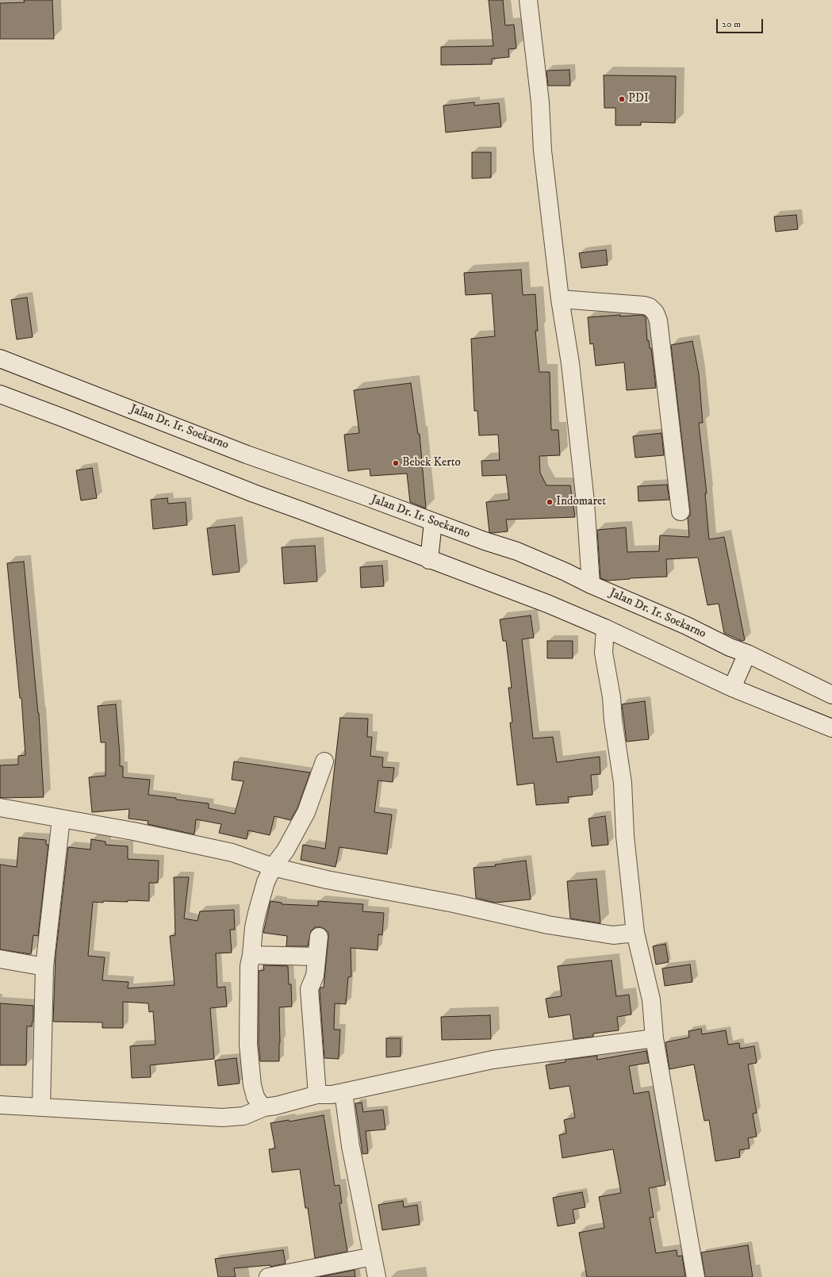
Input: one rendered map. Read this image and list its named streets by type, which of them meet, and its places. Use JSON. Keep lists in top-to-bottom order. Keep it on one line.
{"streets":{"street":["Jalan Dr. Ir. Soekarno"]},"places":["PDI","Bebek Kerto","Indomaret"],"scale_bar":"20 m"}
